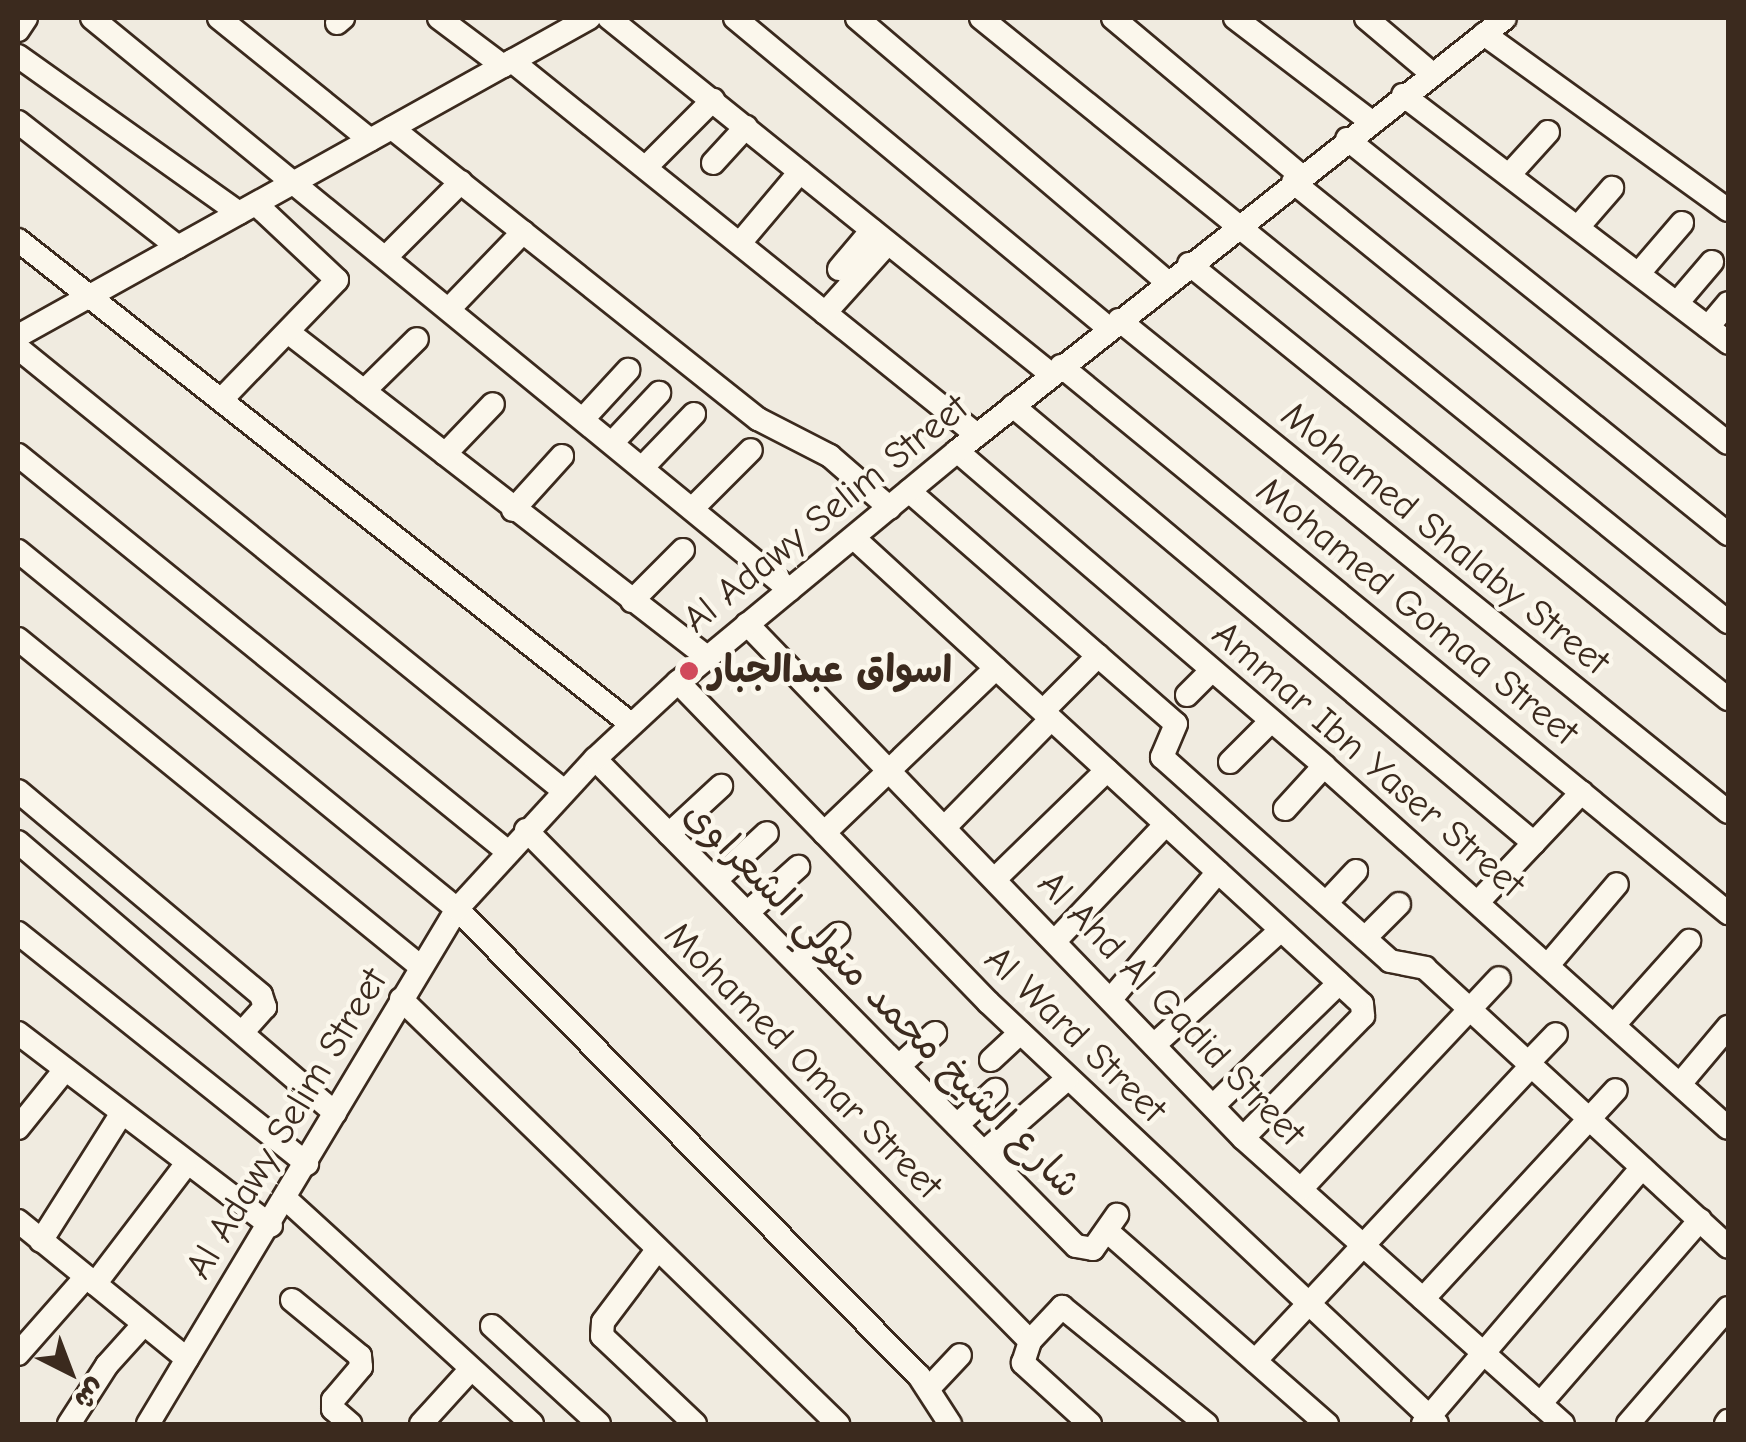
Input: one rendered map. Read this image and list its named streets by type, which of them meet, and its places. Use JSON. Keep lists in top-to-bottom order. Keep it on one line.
{"streets":{"street":["Al Adawy Selim Street","Mohamed Shalaby Street","Mohamed Gomaa Street","Ammar Ibn Yaser Street","شارع الشيخ محمد متولي الشعراوى","Al Ahd Al Gadid Street","Al Ward Street","Mohamed Omar Street"]},"crossings":[["Al Adawy Selim Street","Mohamed Shalaby Street"],["Al Adawy Selim Street","Mohamed Gomaa Street"],["Al Adawy Selim Street","Ammar Ibn Yaser Street"],["Al Adawy Selim Street","شارع الشيخ محمد متولي الشعراوى"],["Al Adawy Selim Street","Al Ahd Al Gadid Street"],["Al Adawy Selim Street","Al Ward Street"],["Al Adawy Selim Street","Mohamed Omar Street"]],"places":["اسواق عبدالجبار"],"north":"bottom right"}
